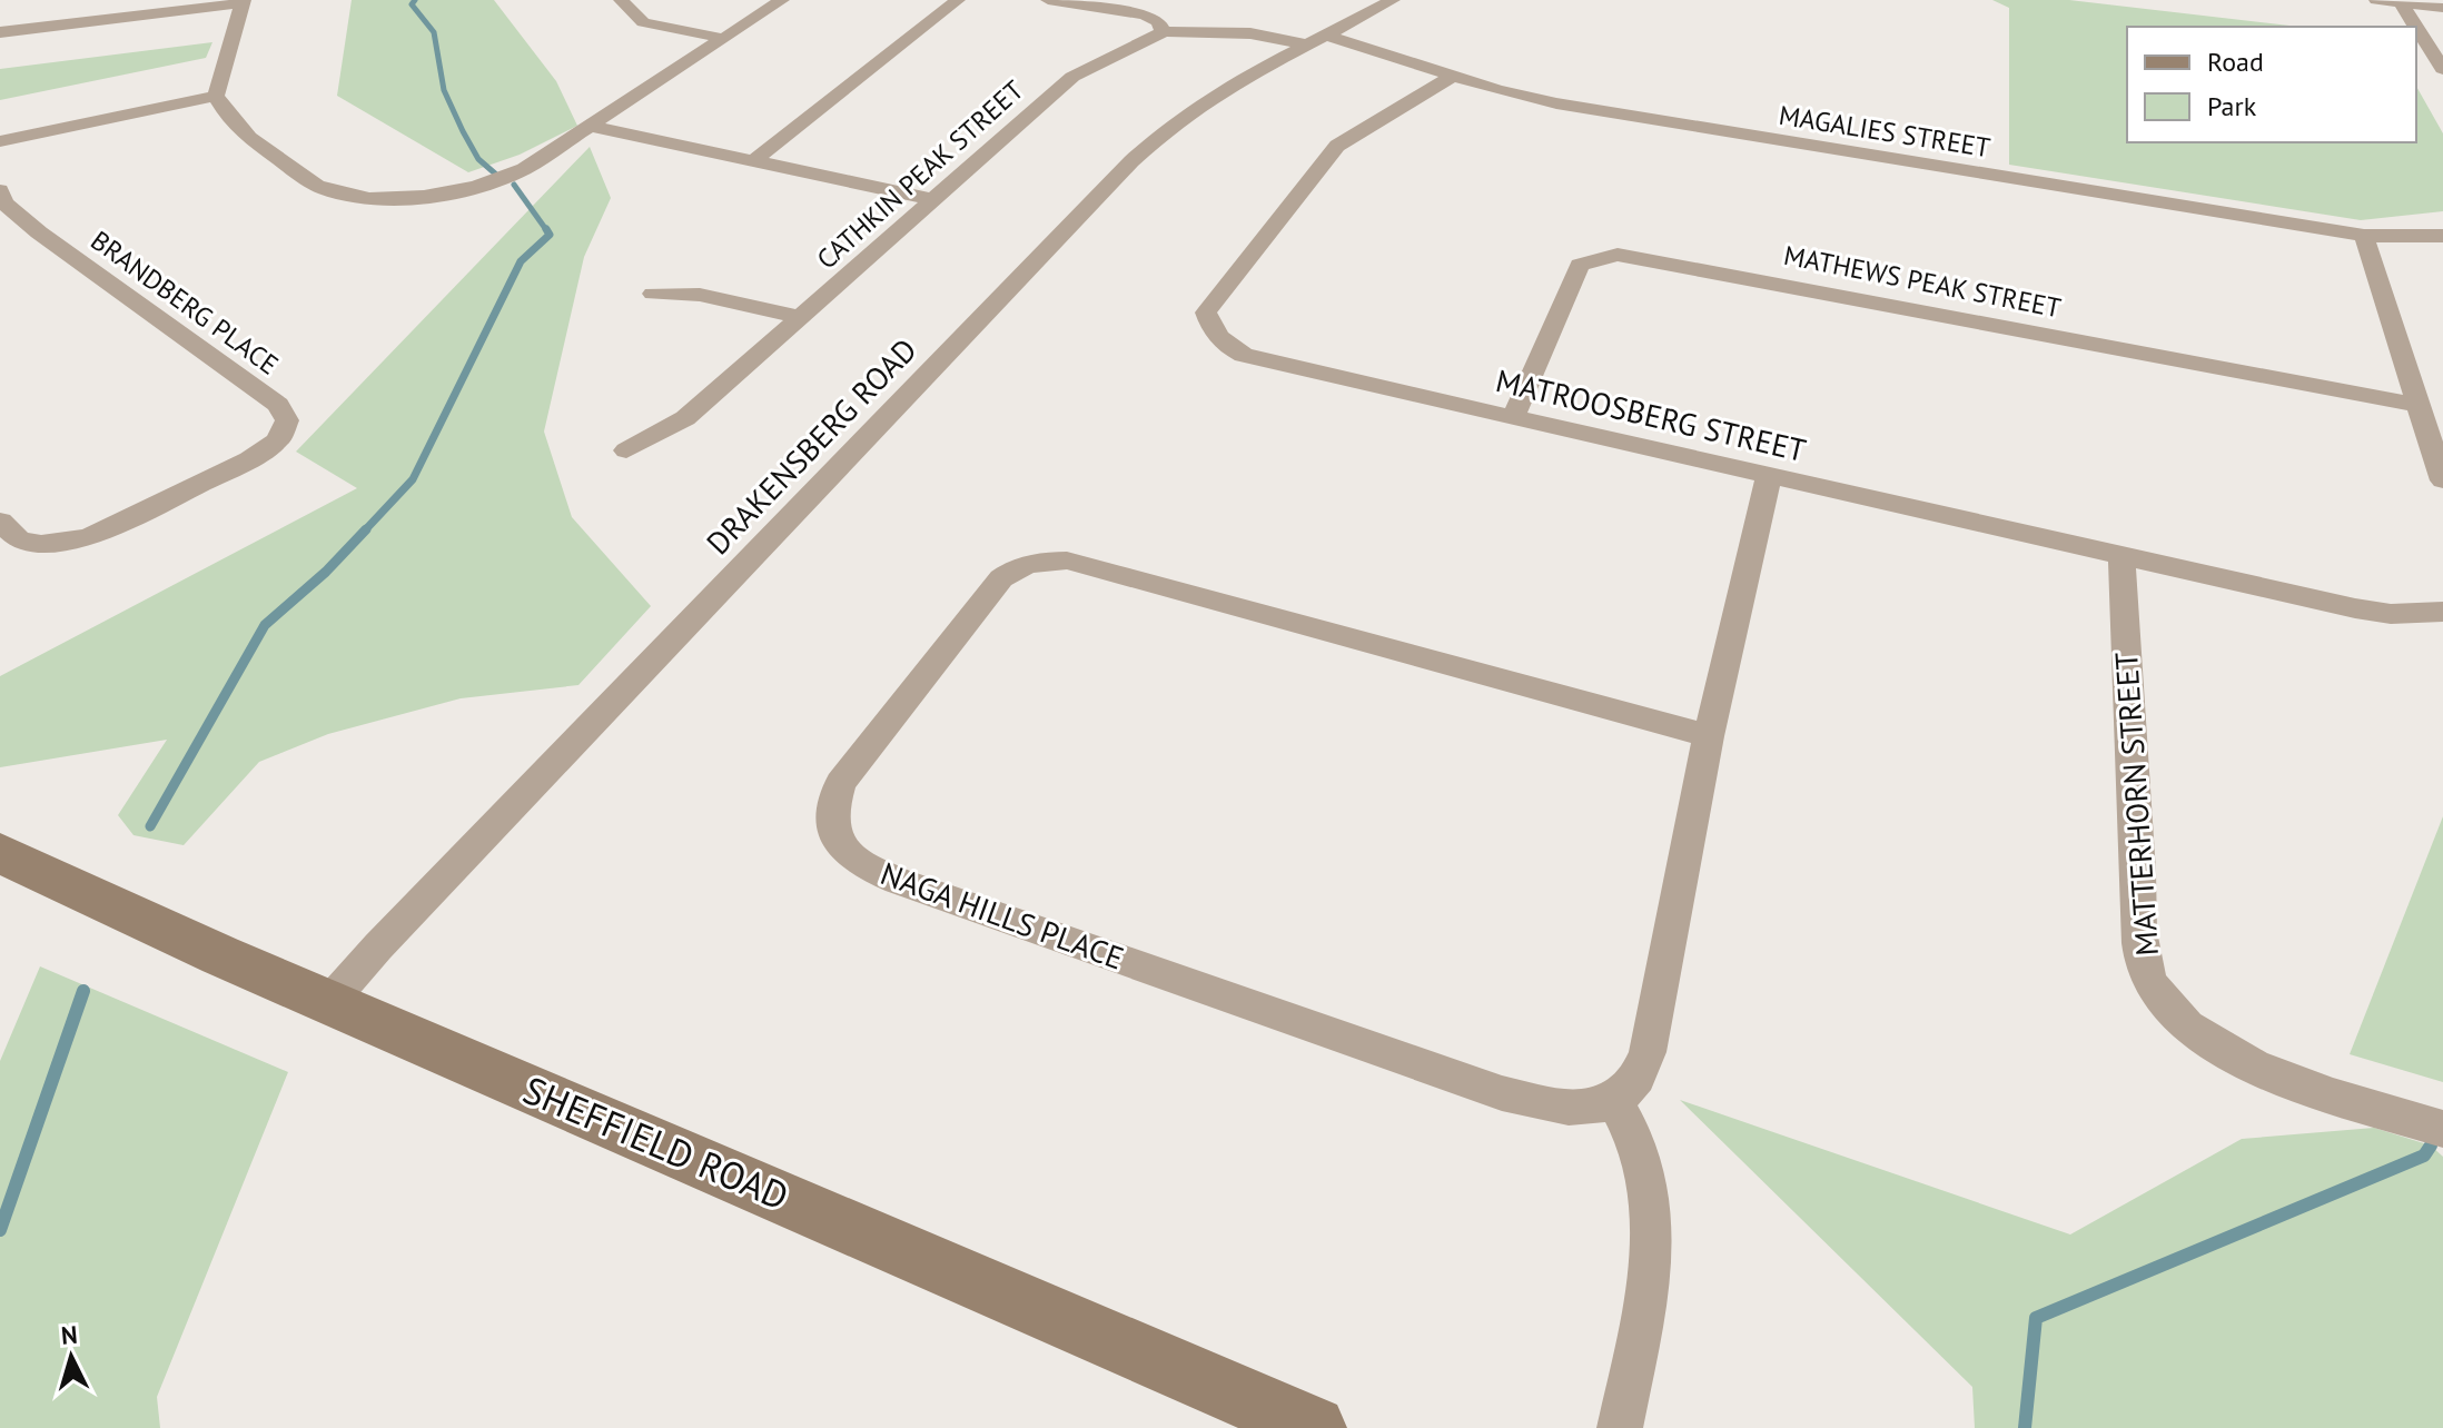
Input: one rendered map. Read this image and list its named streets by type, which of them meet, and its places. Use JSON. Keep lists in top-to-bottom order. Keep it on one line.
{"streets":{"street":["MAGALIES STREET","CATHKIN PEAK STREET","MATHEWS PEAK STREET","BRANDBERG PLACE","MATROOSBERG STREET","DRAKENSBERG ROAD","MATTERHORN STREET","NAGA HILLS PLACE","SHEFFIELD ROAD"]},"crossings":[["MAGALIES STREET","CATHKIN PEAK STREET"],["MAGALIES STREET","MATROOSBERG STREET"],["MAGALIES STREET","DRAKENSBERG ROAD"],["MATHEWS PEAK STREET","MATROOSBERG STREET"],["MATROOSBERG STREET","MATTERHORN STREET"],["DRAKENSBERG ROAD","SHEFFIELD ROAD"]],"legend":["Road","Park"],"north":"top"}
